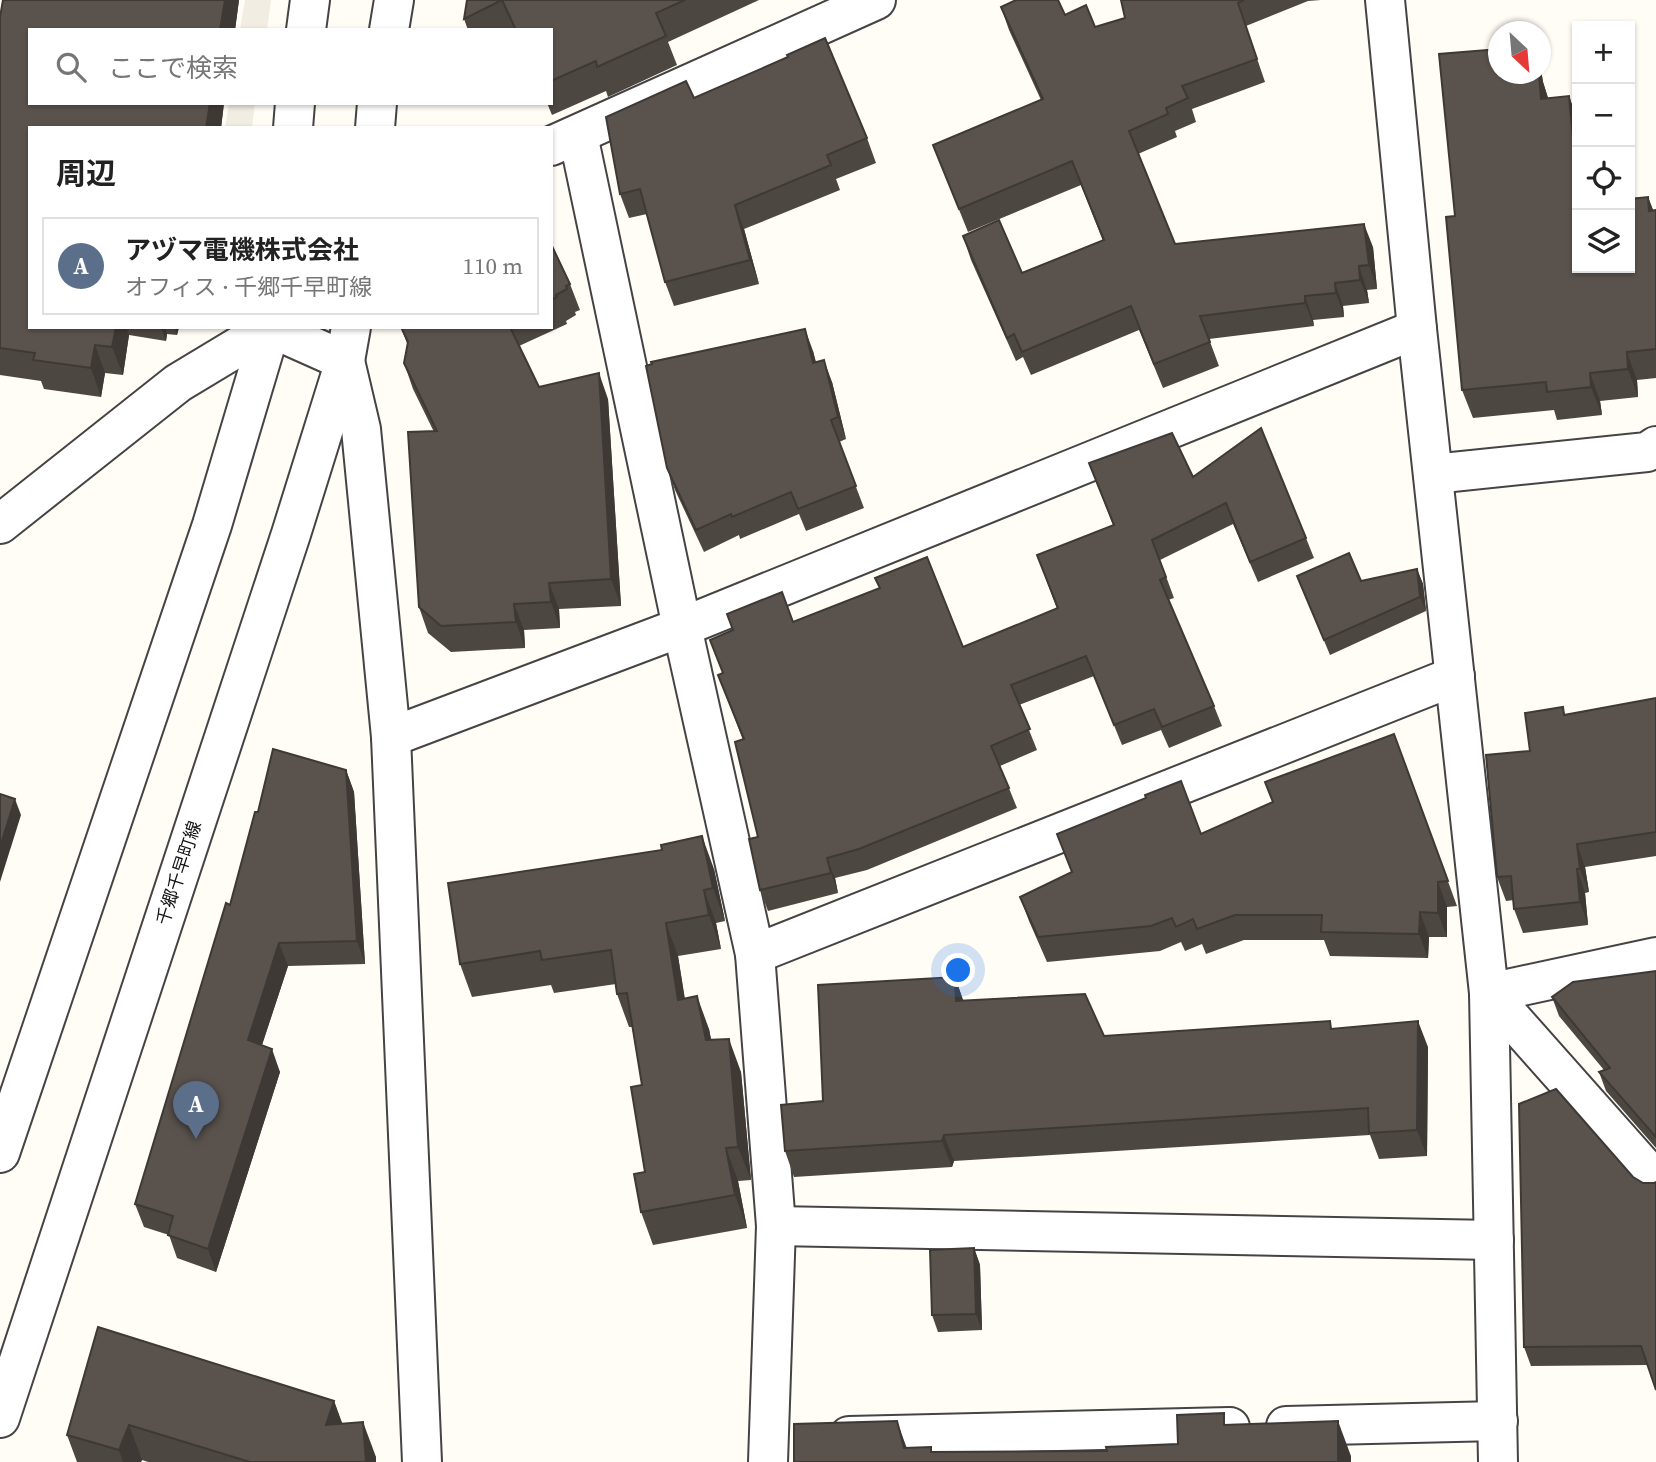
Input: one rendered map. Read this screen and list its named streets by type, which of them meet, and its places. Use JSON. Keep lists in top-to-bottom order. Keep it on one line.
{"streets":{"street":["千郷千早町線"]},"north":"bottom right","page":{"map_buttons":["+","−"],"search":"ここで検索","heading":"周辺","list":[{"mark":"A","name":"アヅマ電機株式会社","note":"オフィス · 千郷千早町線","value":"110 m"}],"pins":"A"}}
